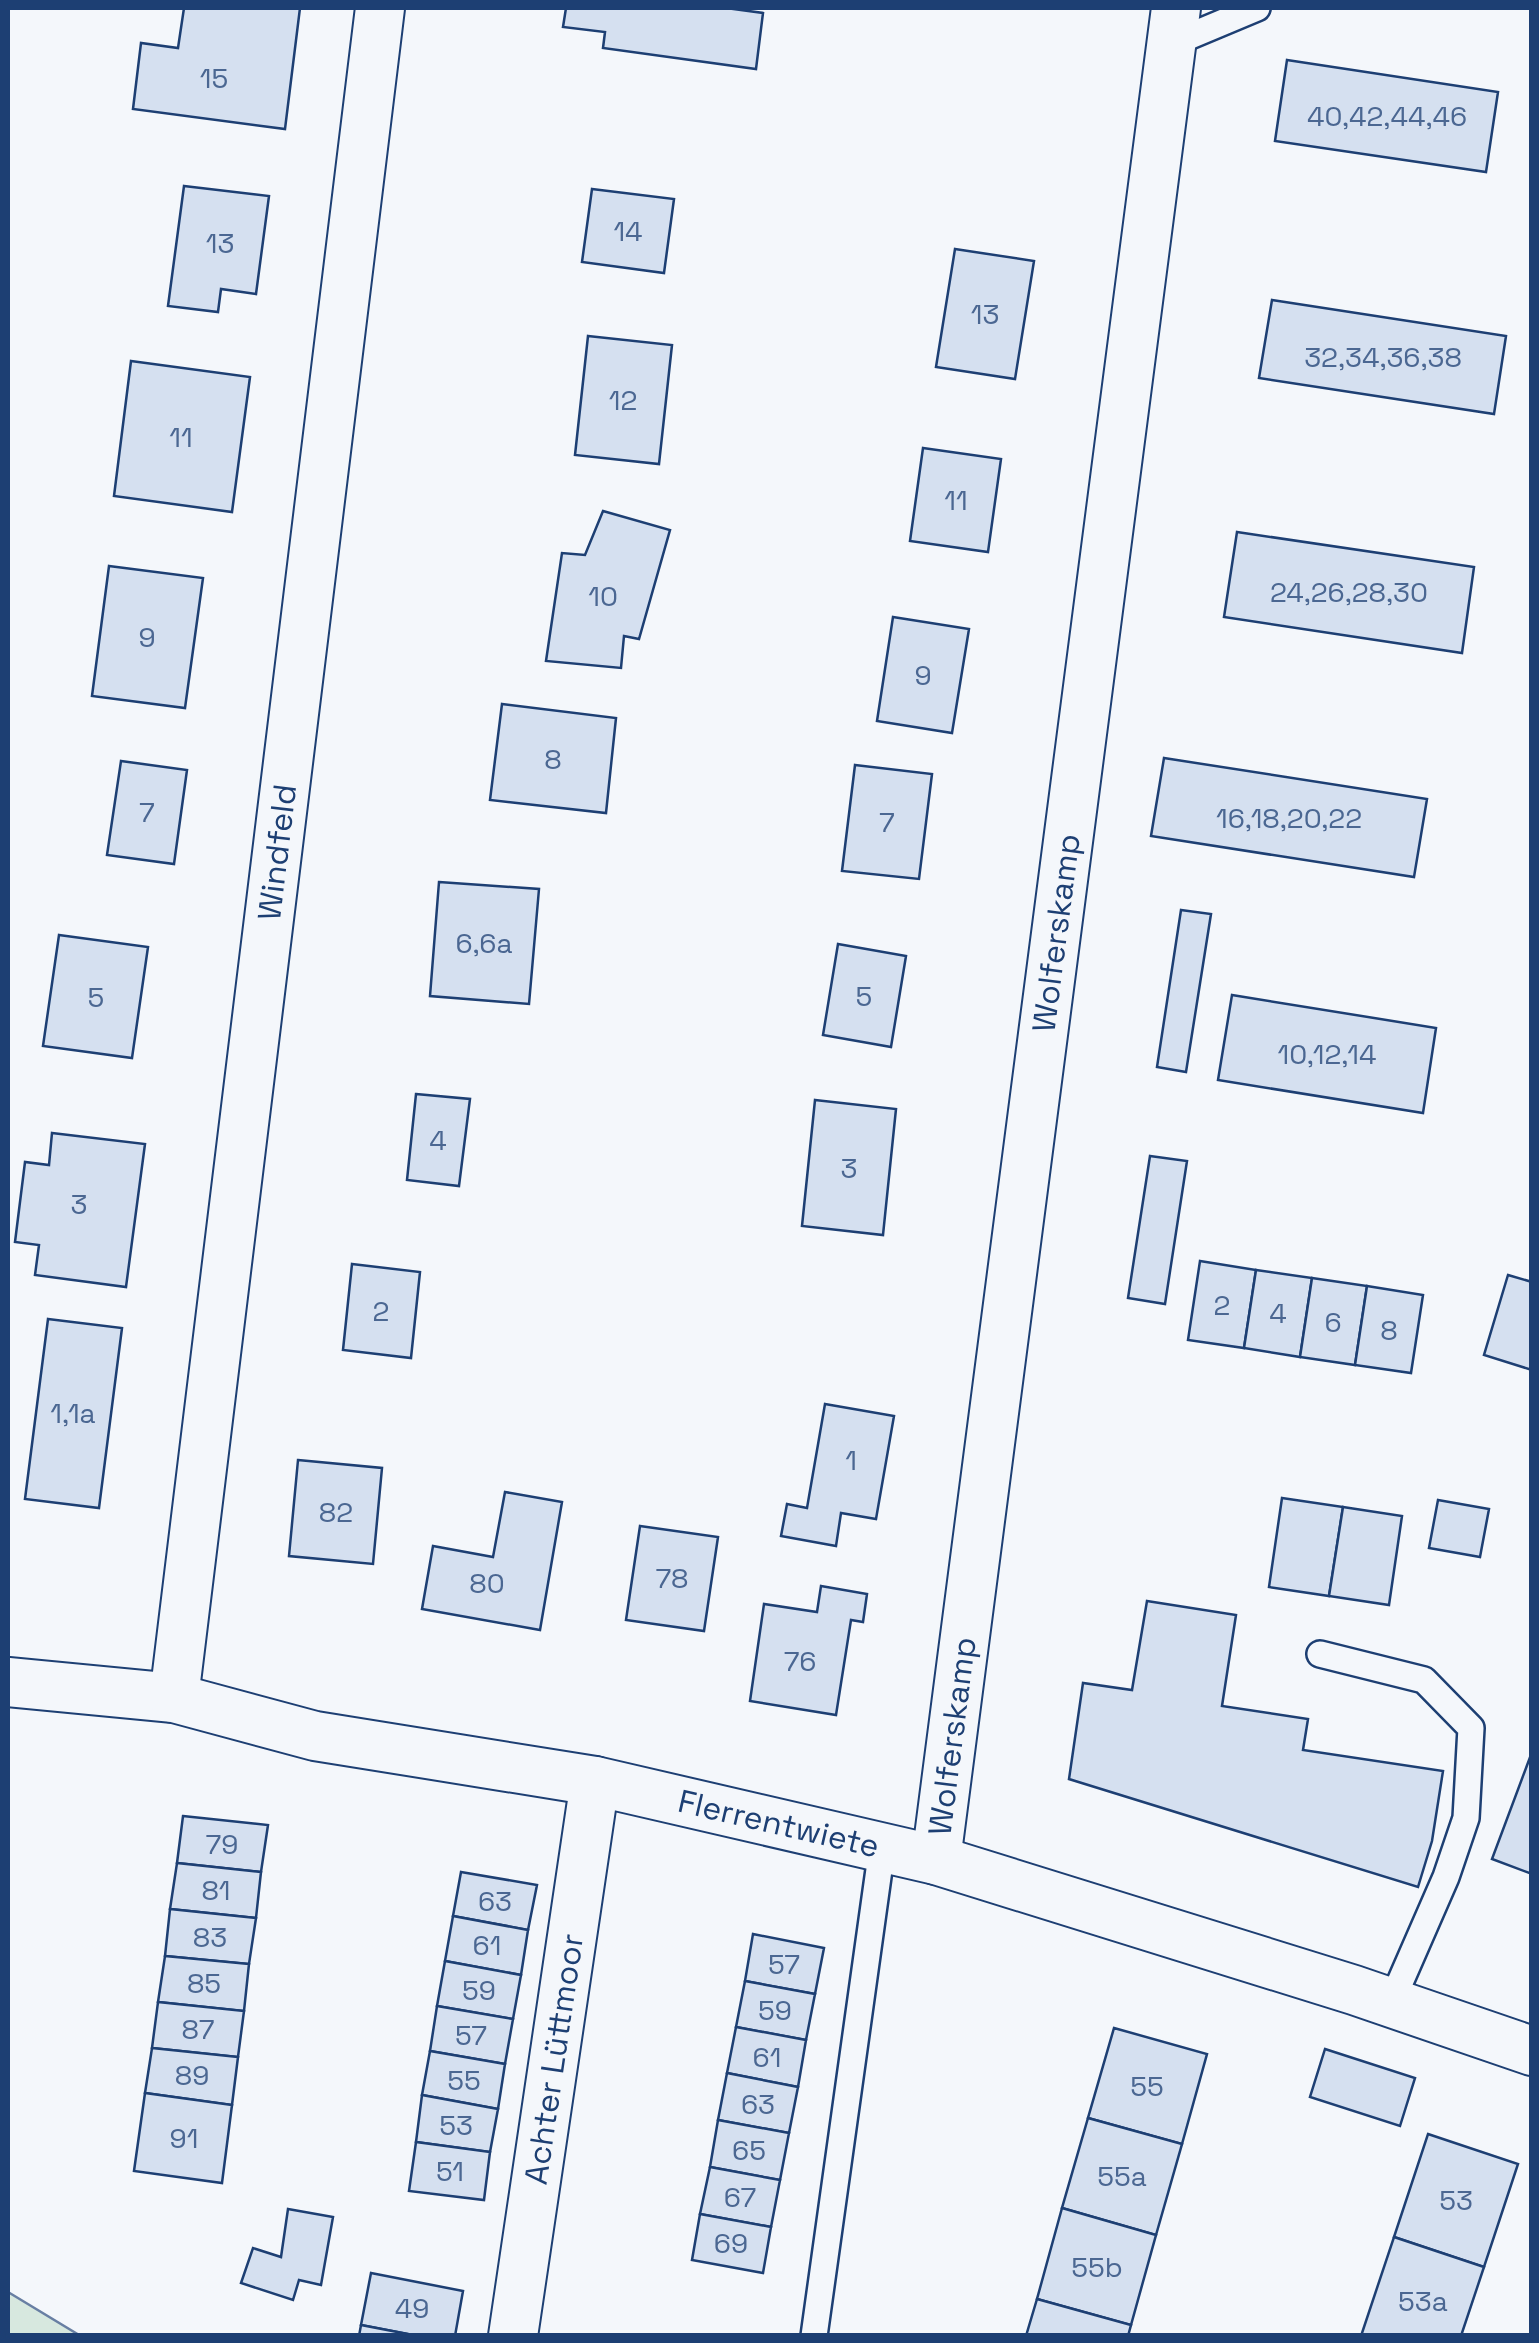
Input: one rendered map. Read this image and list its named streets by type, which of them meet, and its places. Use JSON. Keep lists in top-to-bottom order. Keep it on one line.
{"streets":{"street":["Windfeld","Wolferskamp","Flerrentwiete","Achter Lüttmoor"]},"crossings":[["Windfeld","Flerrentwiete"],["Wolferskamp","Flerrentwiete"],["Flerrentwiete","Achter Lüttmoor"]],"house_numbers":["15","40,42,44,46","14","13","13","32,34,36,38","12","11","11","24,26,28,30","10","9","9","8","7","16,18,20,22","7","6,6a","5","5","10,12,14","4","3","3","2","2","4","6","8","1,1a","1","82","78","80","76","79","81","63","83","61","57","85","59","59","87","57","61","89","55","55","63","53","91","65","51","55a","67","53","69","55b","53a","49"]}
